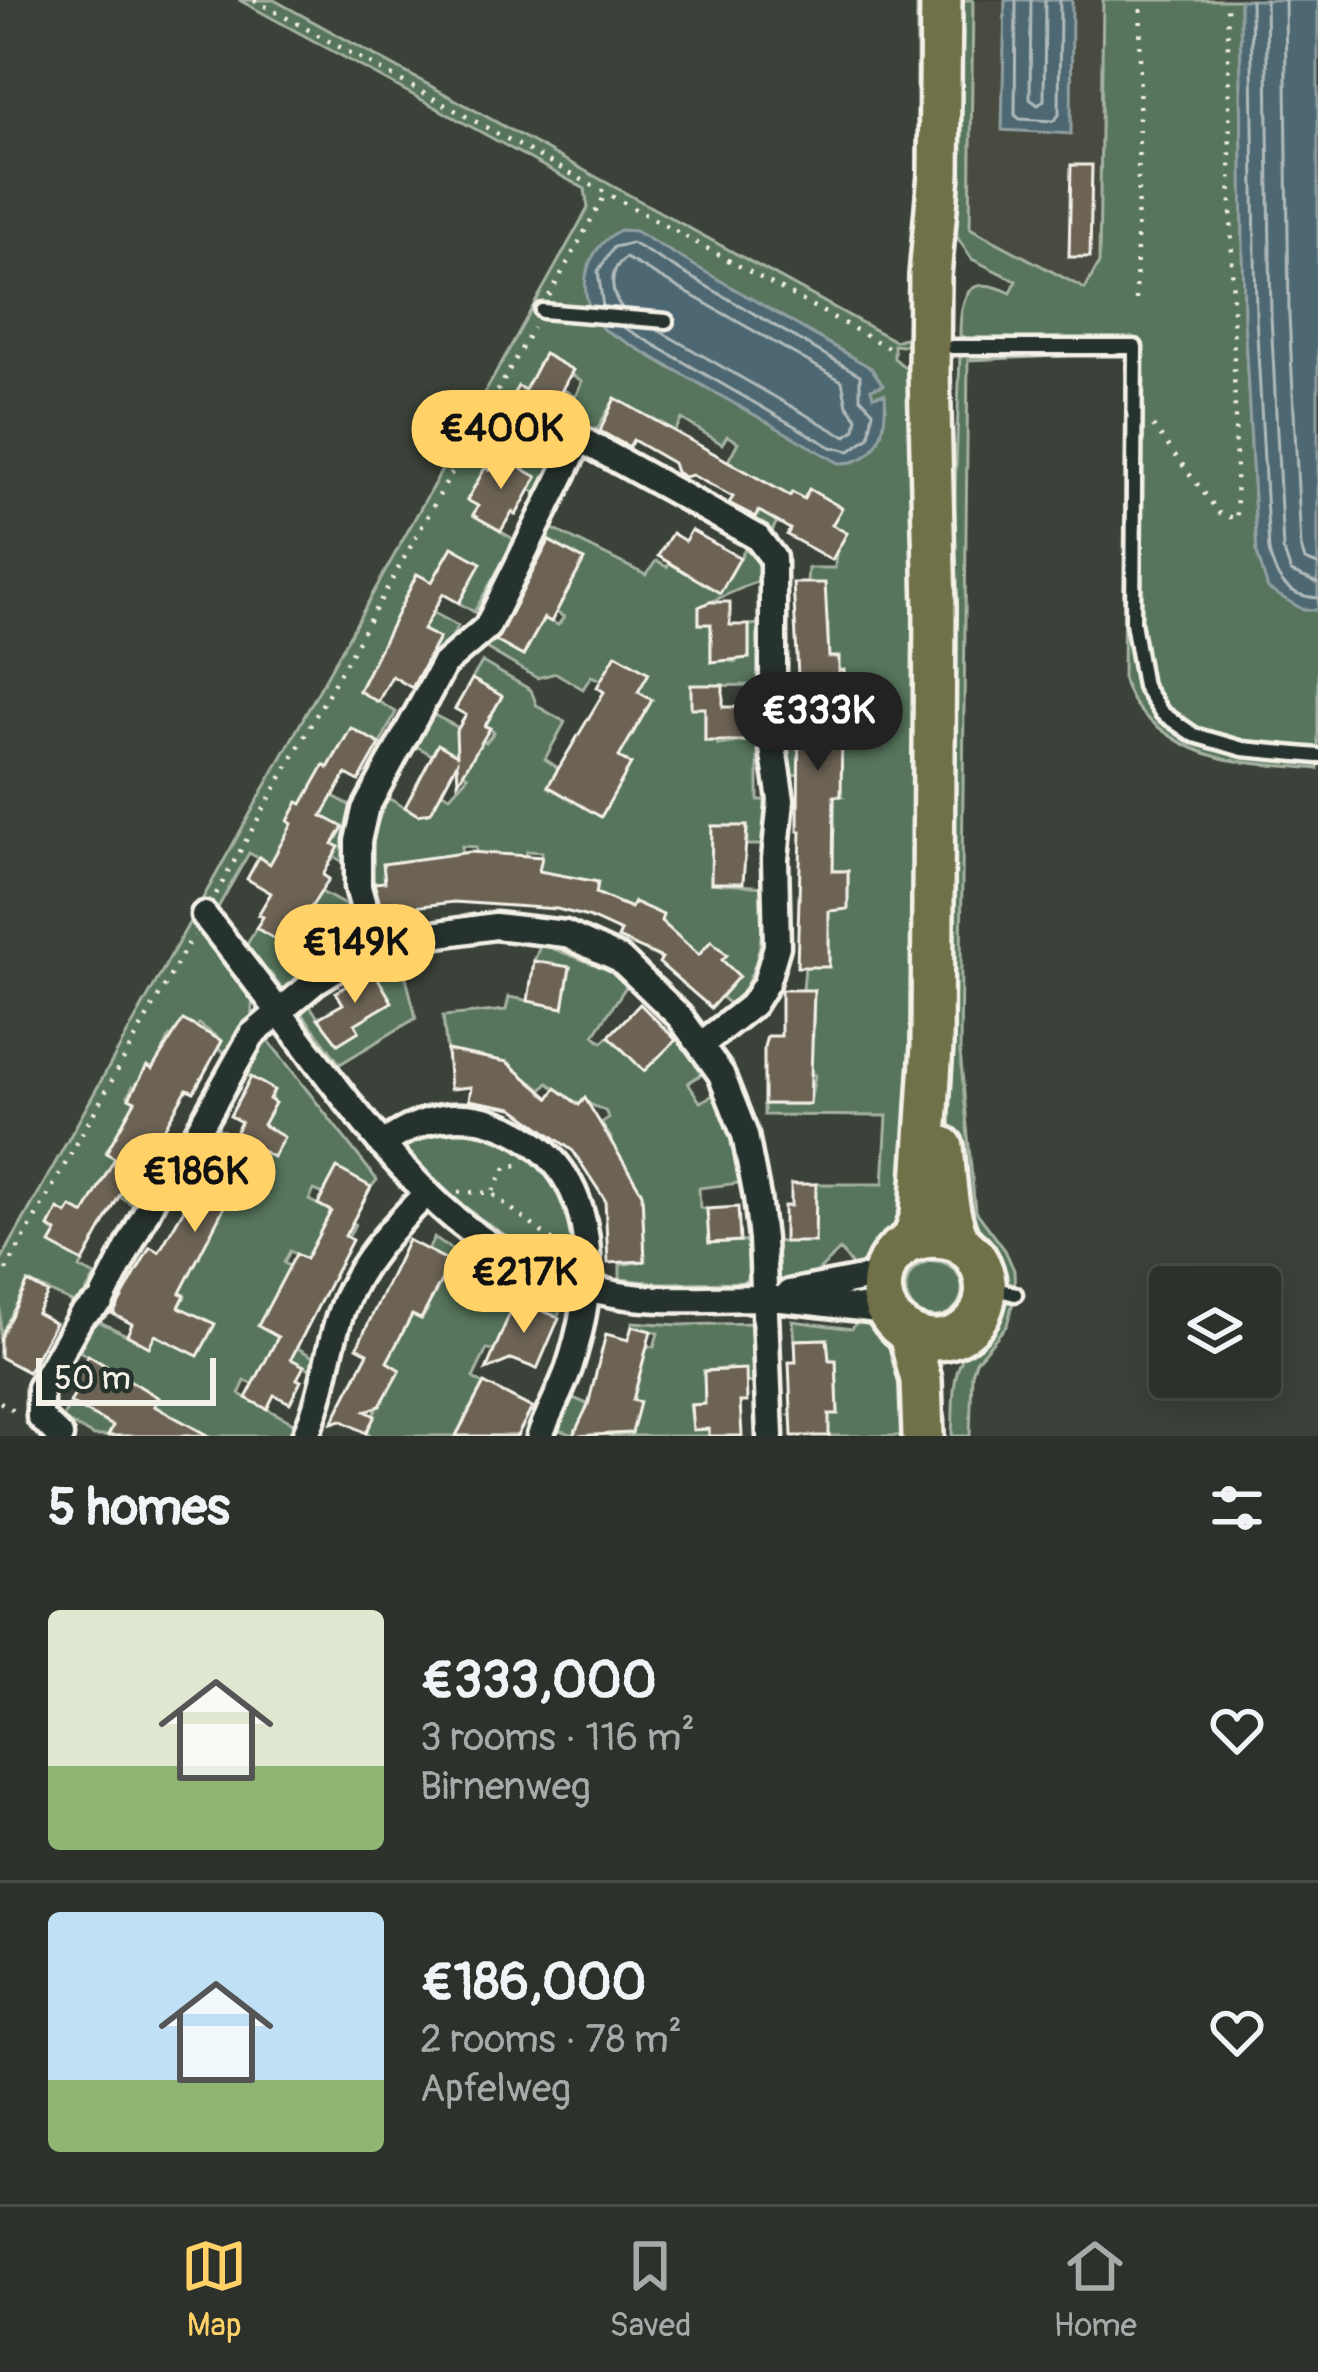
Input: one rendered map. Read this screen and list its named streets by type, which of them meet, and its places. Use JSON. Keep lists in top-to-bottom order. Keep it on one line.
{"scale_bar":"50 m","page":{"price":["€400K","€333K","€149K","€186K","€217K"],"scale":"50 m","heading":"5 homes","list":[{"name":"€333,000","note":"3 rooms · 116 m² · Birnenweg"},{"name":"€186,000","note":"2 rooms · 78 m² · Apfelweg"}],"tabs":["Map","Saved","Home"]}}
